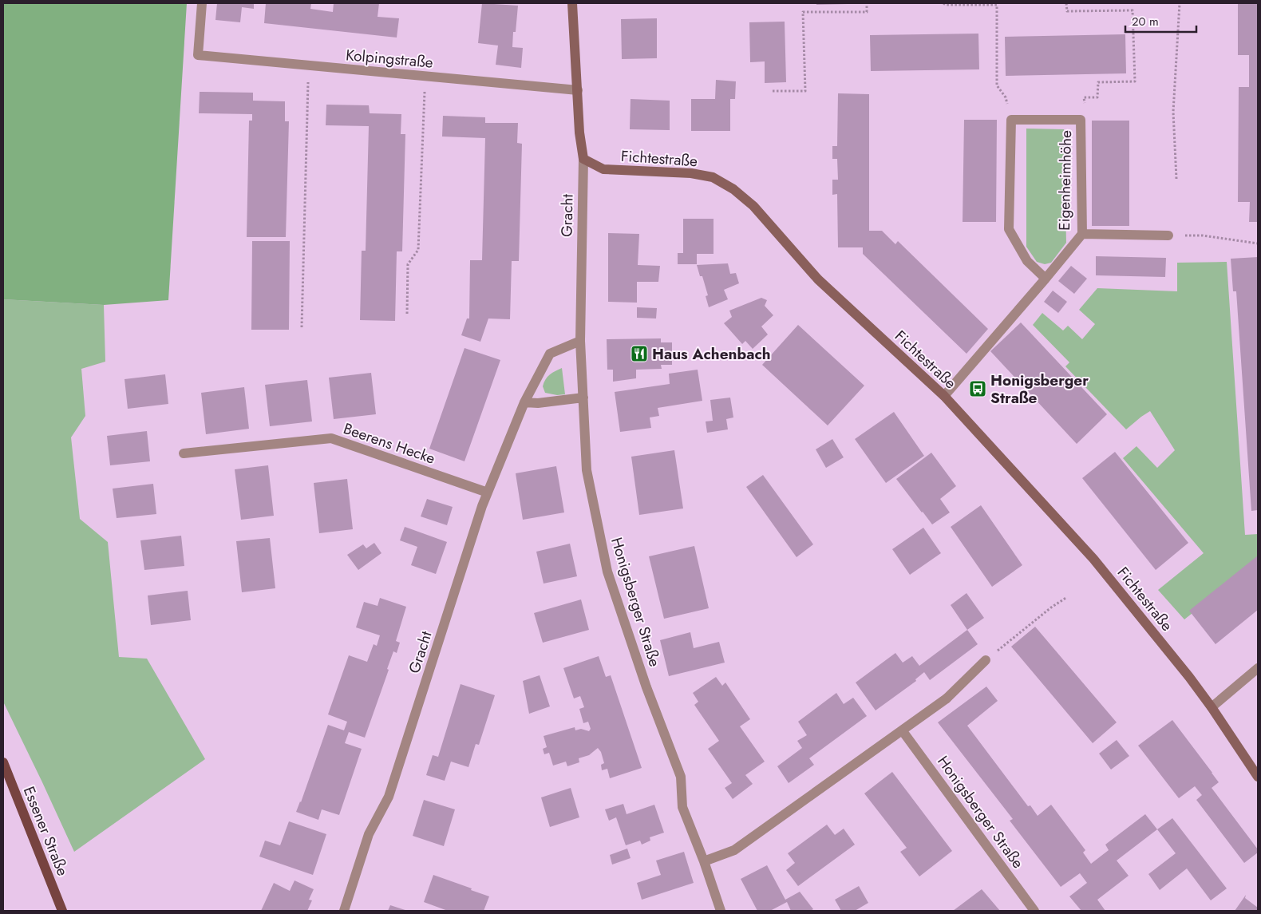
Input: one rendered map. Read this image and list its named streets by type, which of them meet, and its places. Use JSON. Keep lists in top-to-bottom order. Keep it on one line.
{"streets":{"main road":["Essener Straße"],"street":["Kolpingstraße","Fichtestraße","Eigenheimhöhe","Gracht","Beerens Hecke","Honigsberger Straße"]},"crossings":[["Kolpingstraße","Gracht"],["Fichtestraße","Eigenheimhöhe"],["Fichtestraße","Gracht"],["Gracht","Beerens Hecke"],["Gracht","Honigsberger Straße"]],"places":{"restaurant":["Haus Achenbach"],"bus stop":["Honigsberger Straße"]},"scale_bar":"20 m"}
